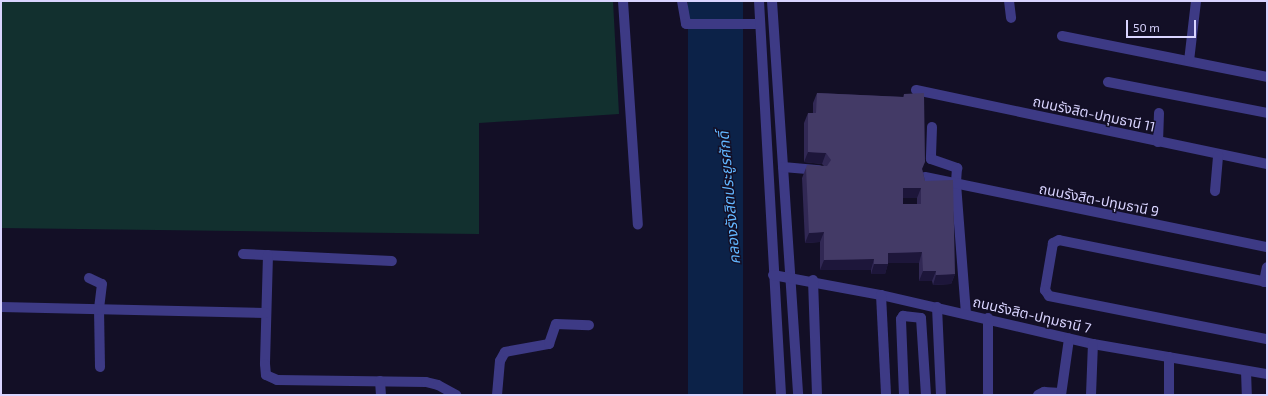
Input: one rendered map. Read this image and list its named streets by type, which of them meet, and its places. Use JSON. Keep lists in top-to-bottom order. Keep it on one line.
{"streets":{"street":["ถนนรังสิต-ปทุมธานี 11","ถนนรังสิต-ปทุมธานี 9","ถนนรังสิต-ปทุมธานี 7"]},"water":["คลองรังสิตประยูรศักดิ์"],"scale_bar":"50 m"}
